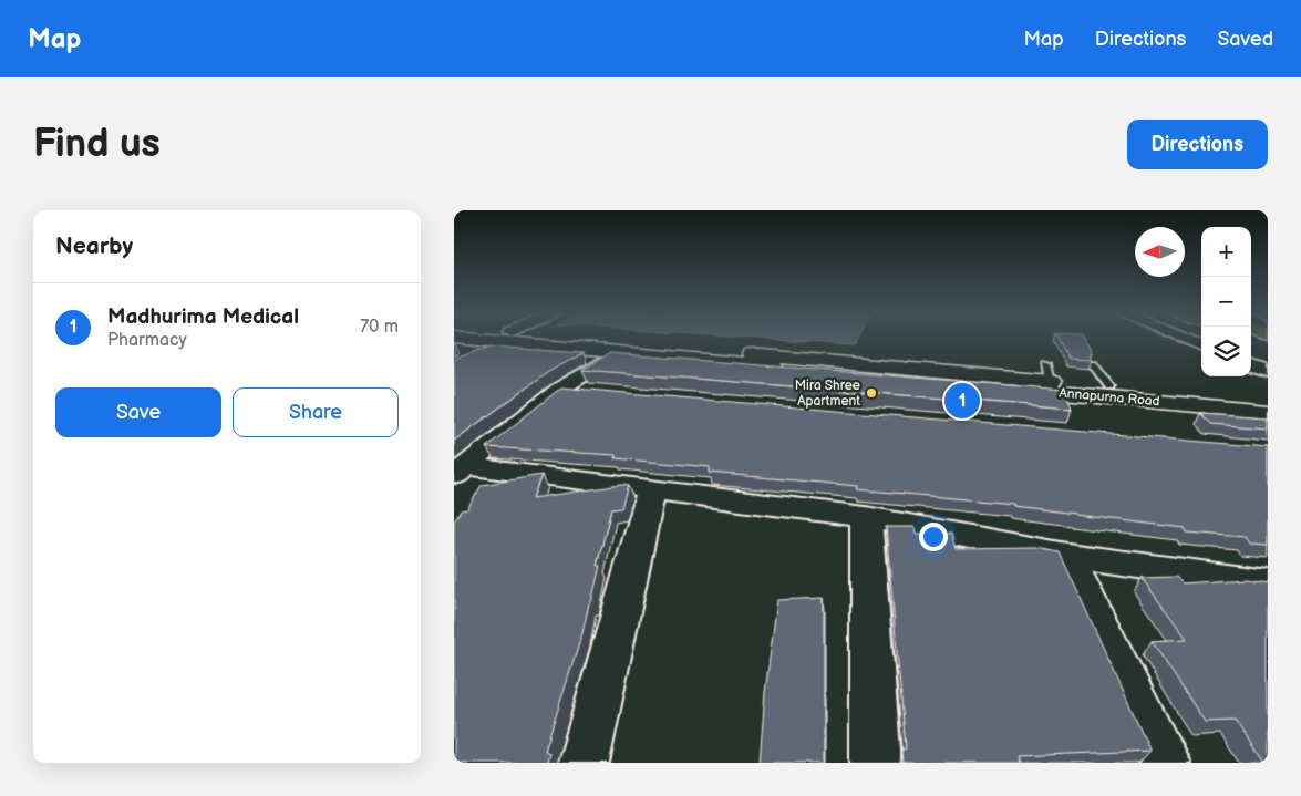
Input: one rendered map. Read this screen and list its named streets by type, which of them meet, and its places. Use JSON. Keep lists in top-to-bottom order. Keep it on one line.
{"streets":{"main road":["Annapurna Road"]},"places":["Mira Shree Apartment"],"north":"left","page":{"header":"Map","nav":["Map","Directions","Saved"],"buttons":["Directions",["Save","Share"]],"title":"Find us","heading":"Nearby","map_buttons":["+","−"],"list":[{"mark":"1","name":"Madhurima Medical","note":"Pharmacy","value":"70 m"}],"pins":"1"}}
